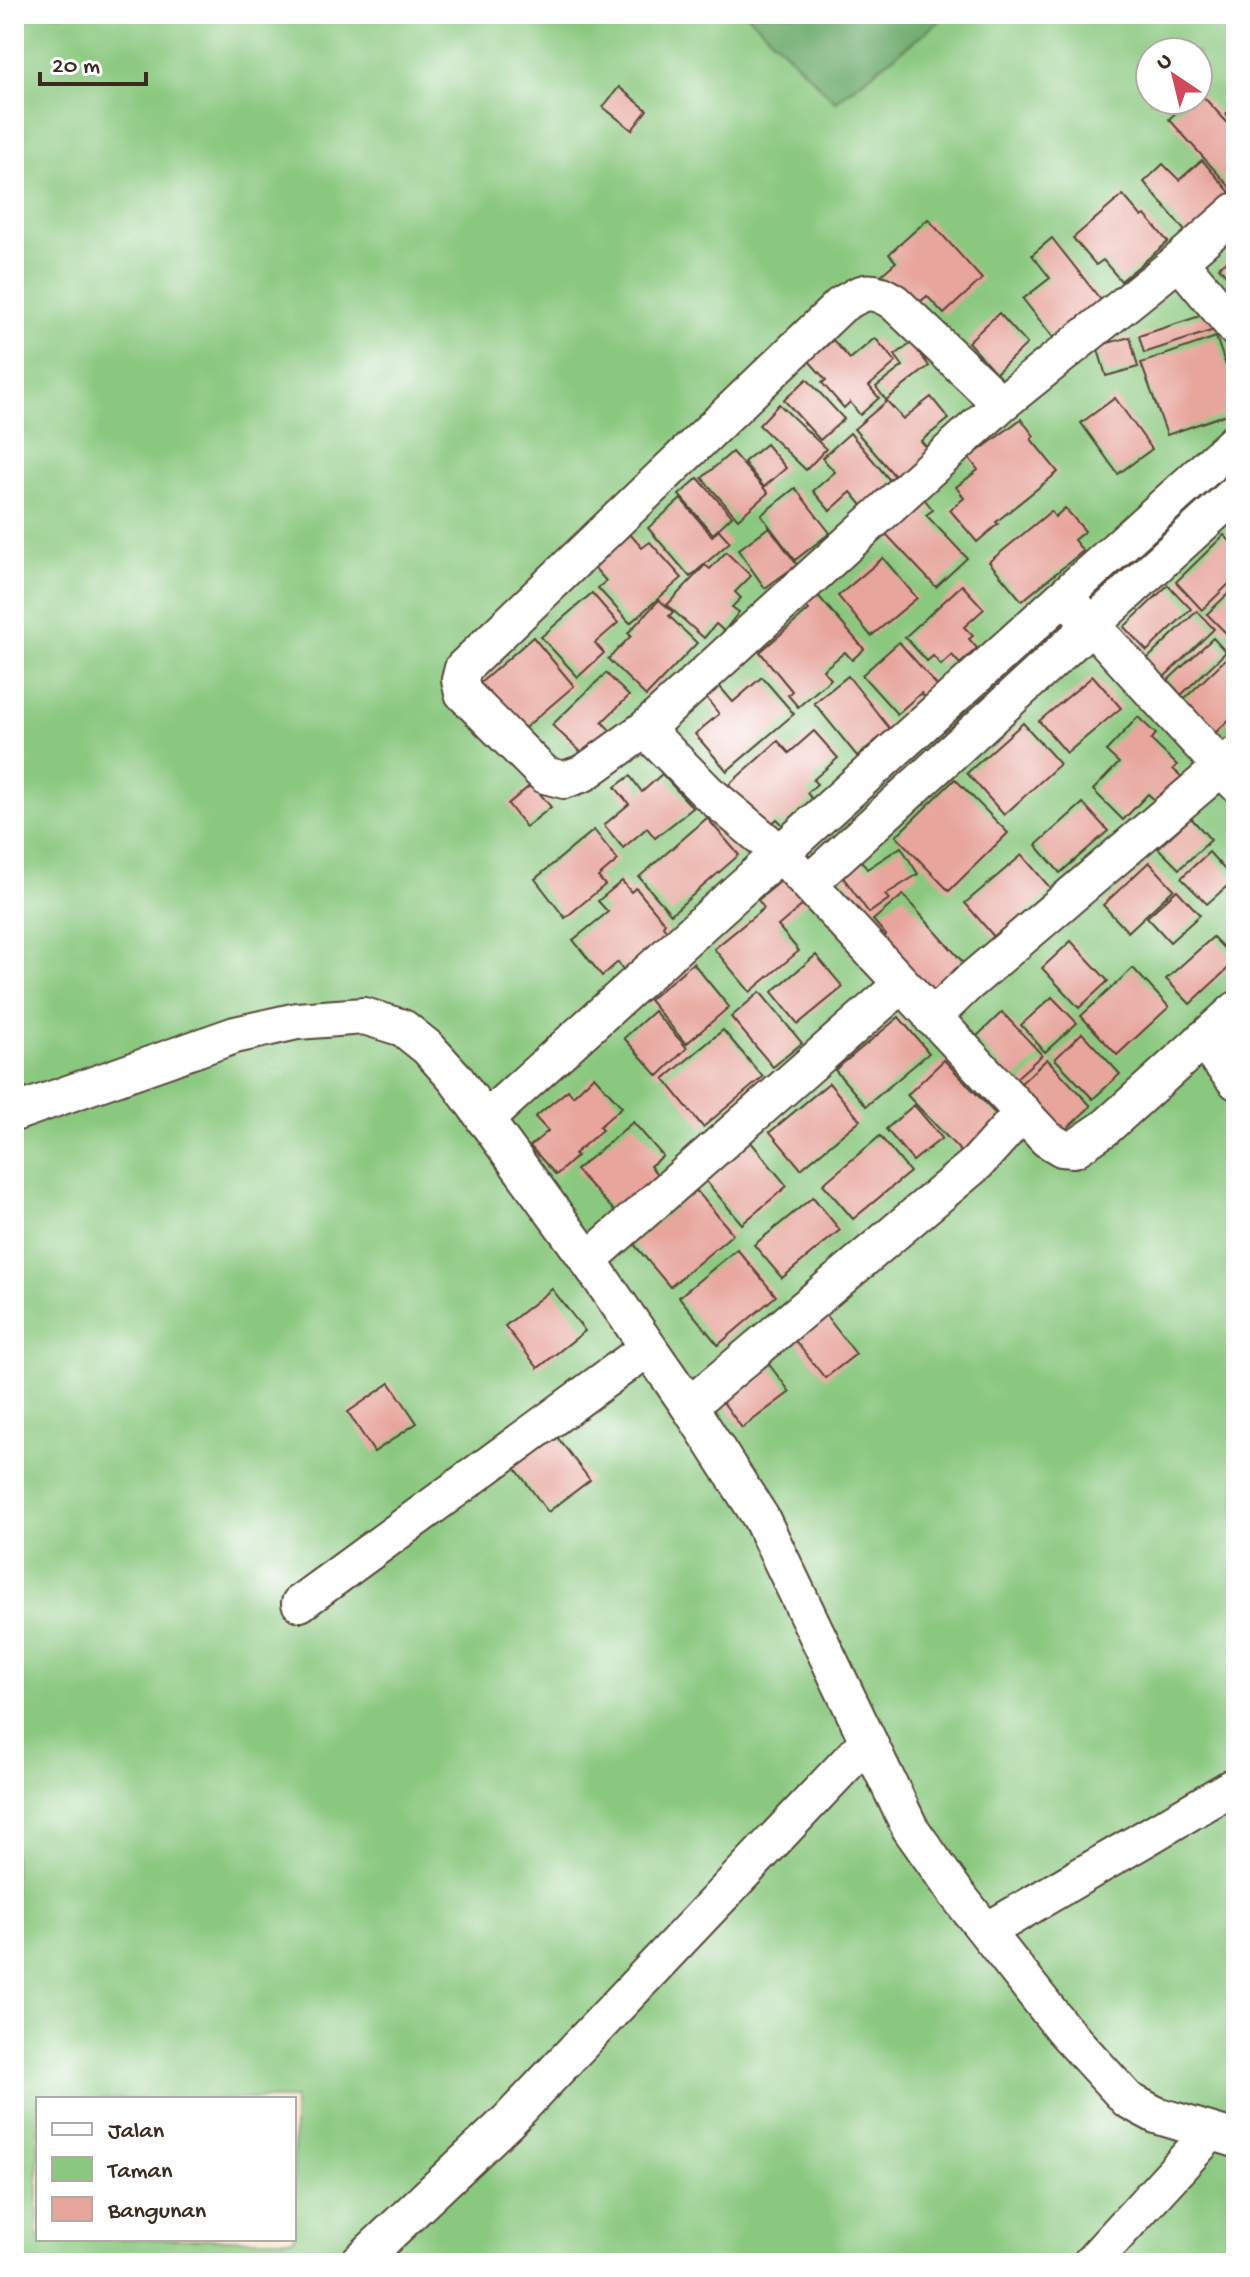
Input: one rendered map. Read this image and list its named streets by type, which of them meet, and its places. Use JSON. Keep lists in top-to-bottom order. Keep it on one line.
{"legend":["Jalan","Taman","Bangunan"],"scale_bar":"20 m","north":"top left"}
